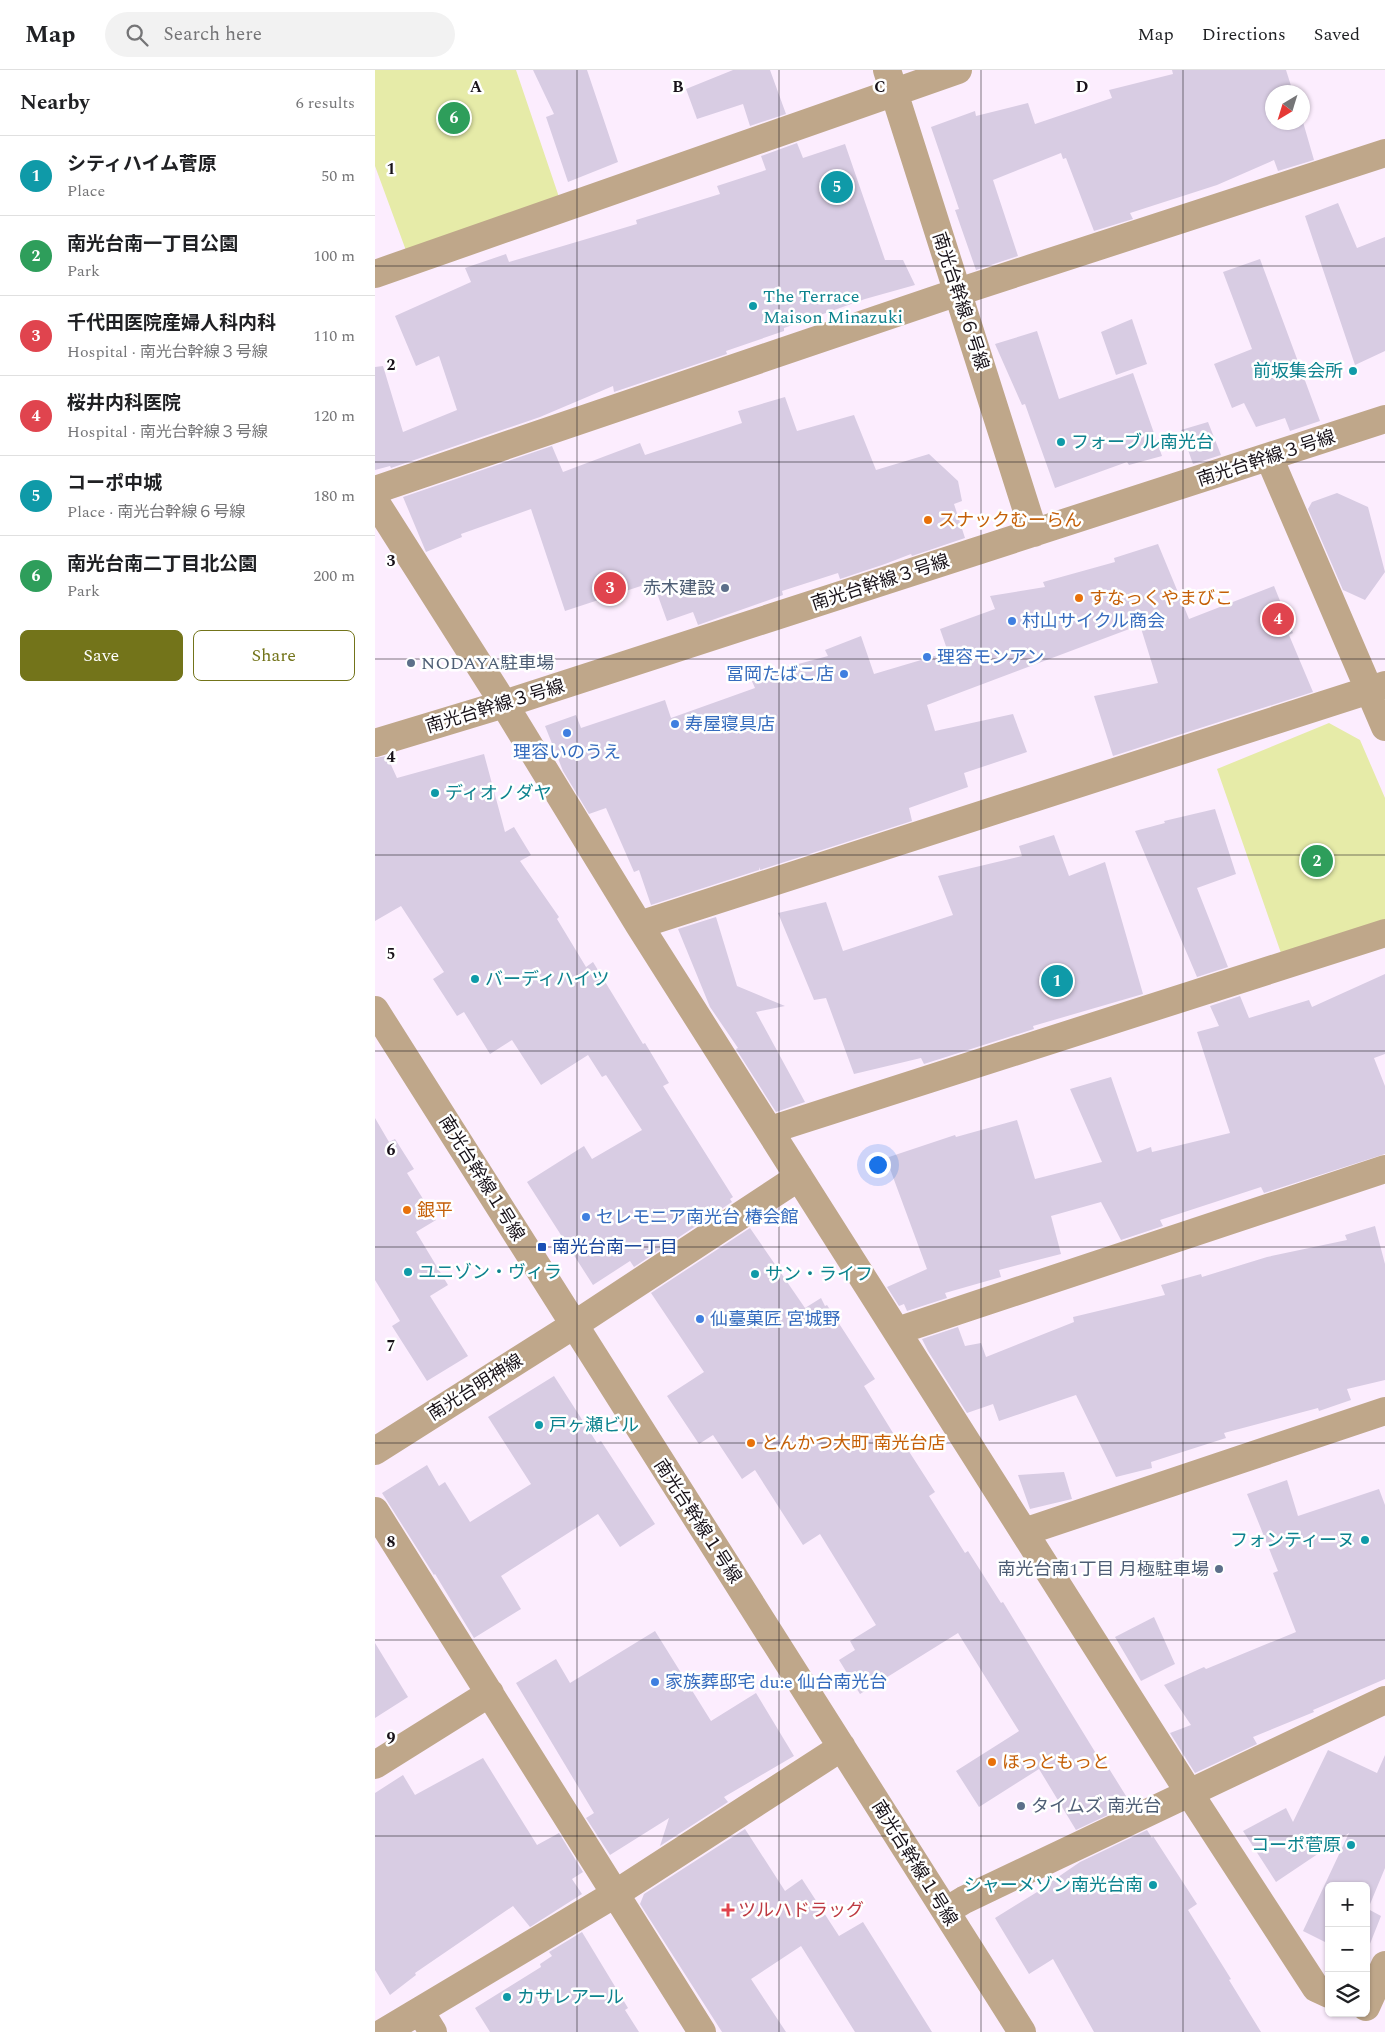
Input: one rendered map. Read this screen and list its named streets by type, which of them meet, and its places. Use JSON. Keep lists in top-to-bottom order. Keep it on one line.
{"streets":{"street":["南光台幹線６号線","南光台幹線３号線","南光台幹線１号線","南光台明神線"]},"crossings":[["南光台幹線６号線","南光台幹線３号線"],["南光台幹線１号線","南光台明神線"]],"places":{"other":["The Terrace Maison Minazuki","前坂集会所","フォーブル南光台","スナックむーらん","赤木建設","すなっくやまびこ","村山サイクル商会","理容モンアン","NODAYA駐車場","冨岡たばこ店","寿屋寝具店","理容いのうえ","ディオノダヤ","バーディハイツ","銀平","セレモニア南光台 椿会館","ユニゾン・ヴィラ","サン・ライフ","仙臺菓匠 宮城野","戸ヶ瀬ビル","とんかつ大町 南光台店","フォンティーヌ","南光台南1丁目 月極駐車場","家族葬邸宅 du:e 仙台南光台","ほっともっと","タイムズ 南光台","コーポ菅原","シャーメゾン南光台南","カサレアール"],"transit":["南光台南一丁目"],"health":["ツルハドラッグ"]},"north":"bottom left","page":{"header":"Map","search":"Search here","nav":["Map","Directions","Saved"],"heading":["Nearby","6 results"],"pins":["6","5","3","4","2","1"],"list":[{"mark":"1","name":"シティハイム菅原","note":"Place","value":"50 m"},{"mark":"2","name":"南光台南一丁目公園","note":"Park","value":"100 m"},{"mark":"3","name":"千代田医院産婦人科内科","note":"Hospital · 南光台幹線３号線","value":"110 m"},{"mark":"4","name":"桜井内科医院","note":"Hospital · 南光台幹線３号線","value":"120 m"},{"mark":"5","name":"コーポ中城","note":"Place · 南光台幹線６号線","value":"180 m"},{"mark":"6","name":"南光台南二丁目北公園","note":"Park","value":"200 m"}],"buttons":["Save","Share"],"map_buttons":["+","−"]},"grid":{"columns":["A","B","C","D"],"rows":["1","2","3","4","5","6","7","8","9"]}}
